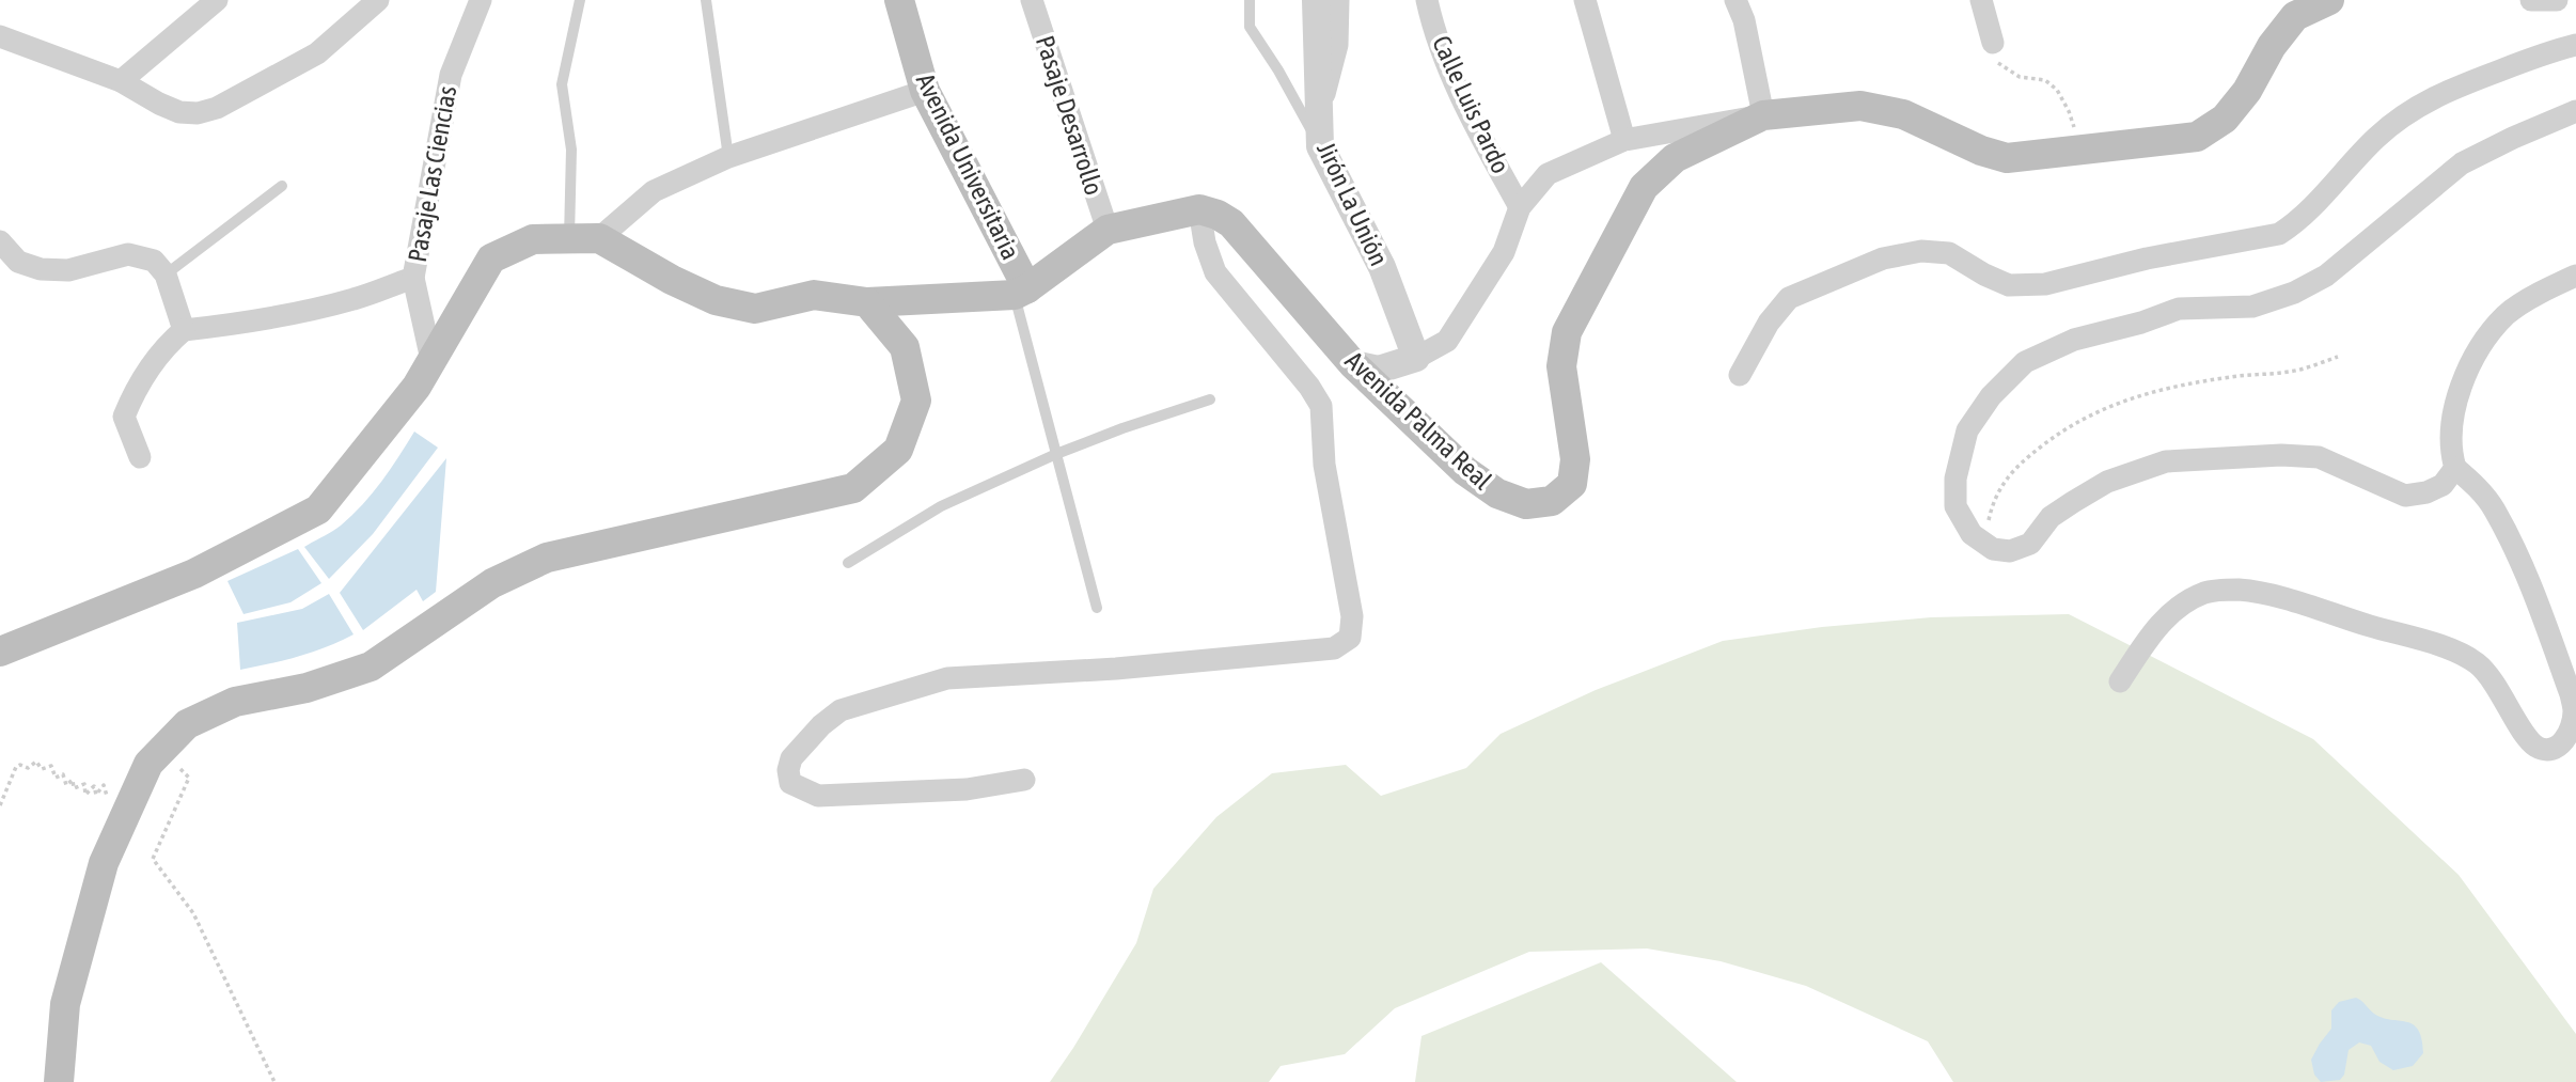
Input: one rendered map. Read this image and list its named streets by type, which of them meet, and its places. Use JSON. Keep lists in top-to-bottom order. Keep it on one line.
{"streets":{"main road":["Avenida Universitaria","Avenida Palma Real"],"street":["Calle Luis Pardo","Pasaje Desarrollo","Pasaje Las Ciencias","Jirón La Unión"]}}
